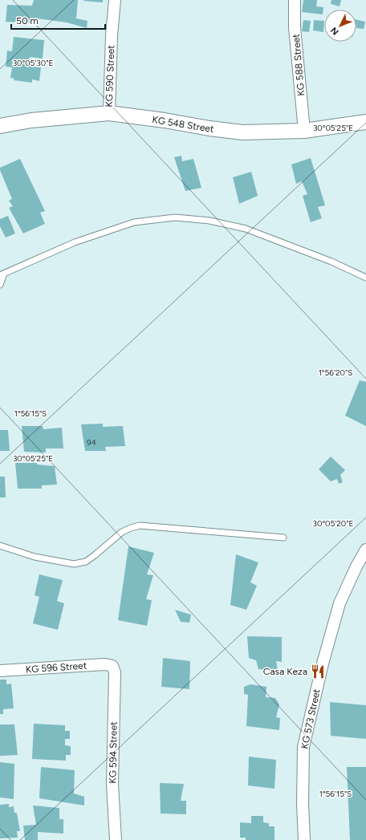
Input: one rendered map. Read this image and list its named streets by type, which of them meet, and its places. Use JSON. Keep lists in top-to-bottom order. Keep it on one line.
{"streets":{"street":["KG 588 Street","KG 590 Street","KG 548 Street","KG 596 Street","KG 573 Street","KG 594 Street"]},"crossings":[["KG 588 Street","KG 548 Street"],["KG 590 Street","KG 548 Street"],["KG 596 Street","KG 594 Street"]],"places":{"restaurant":["Casa Keza"]},"house_numbers":["94"],"scale_bar":"50 m","north":"bottom left","coordinates":["30°05'30\"E","30°05'25\"E","1°56'20\"S","1°56'15\"S","30°05'20\"E"]}
